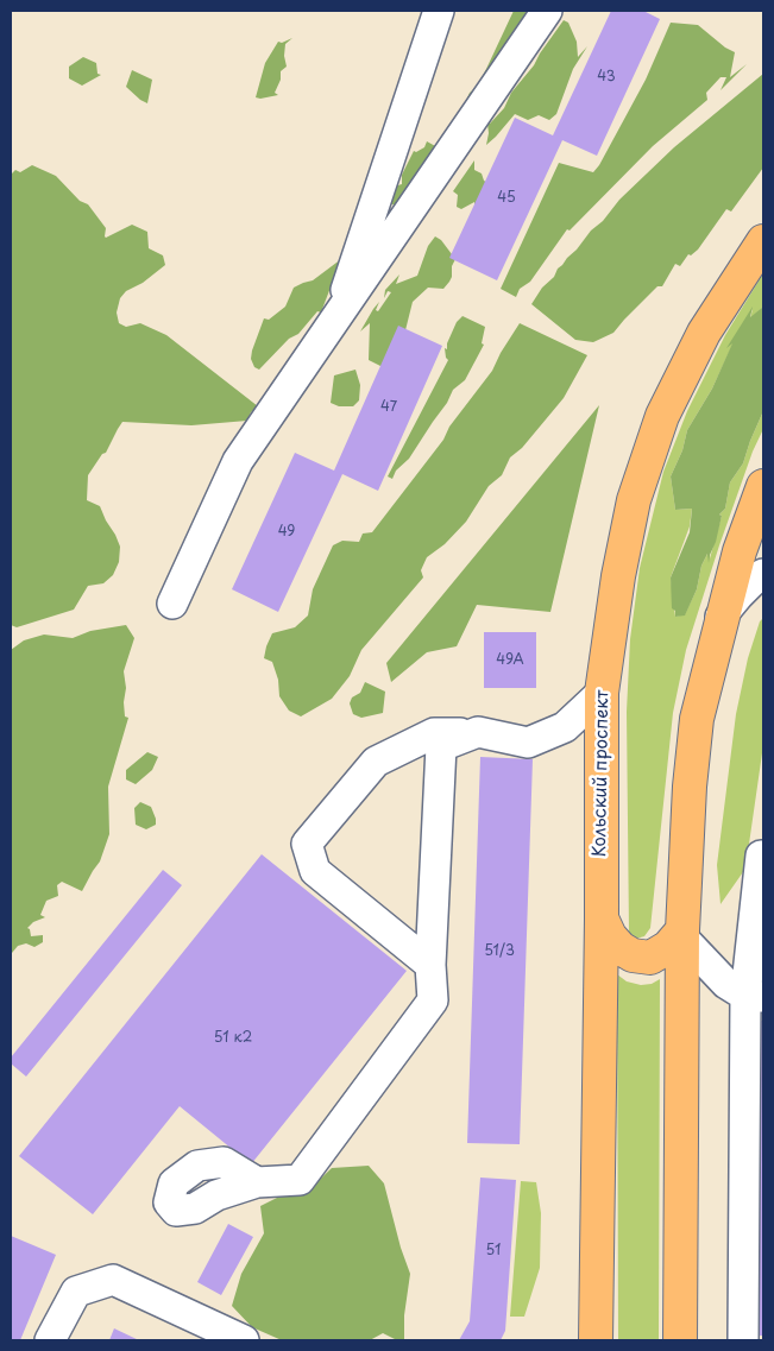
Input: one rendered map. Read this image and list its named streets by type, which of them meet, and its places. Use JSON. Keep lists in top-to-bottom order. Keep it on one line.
{"streets":{"main road":["Кольский проспект"]},"house_numbers":["43","45","47","49","49А","51/3","51 к2","51"]}
